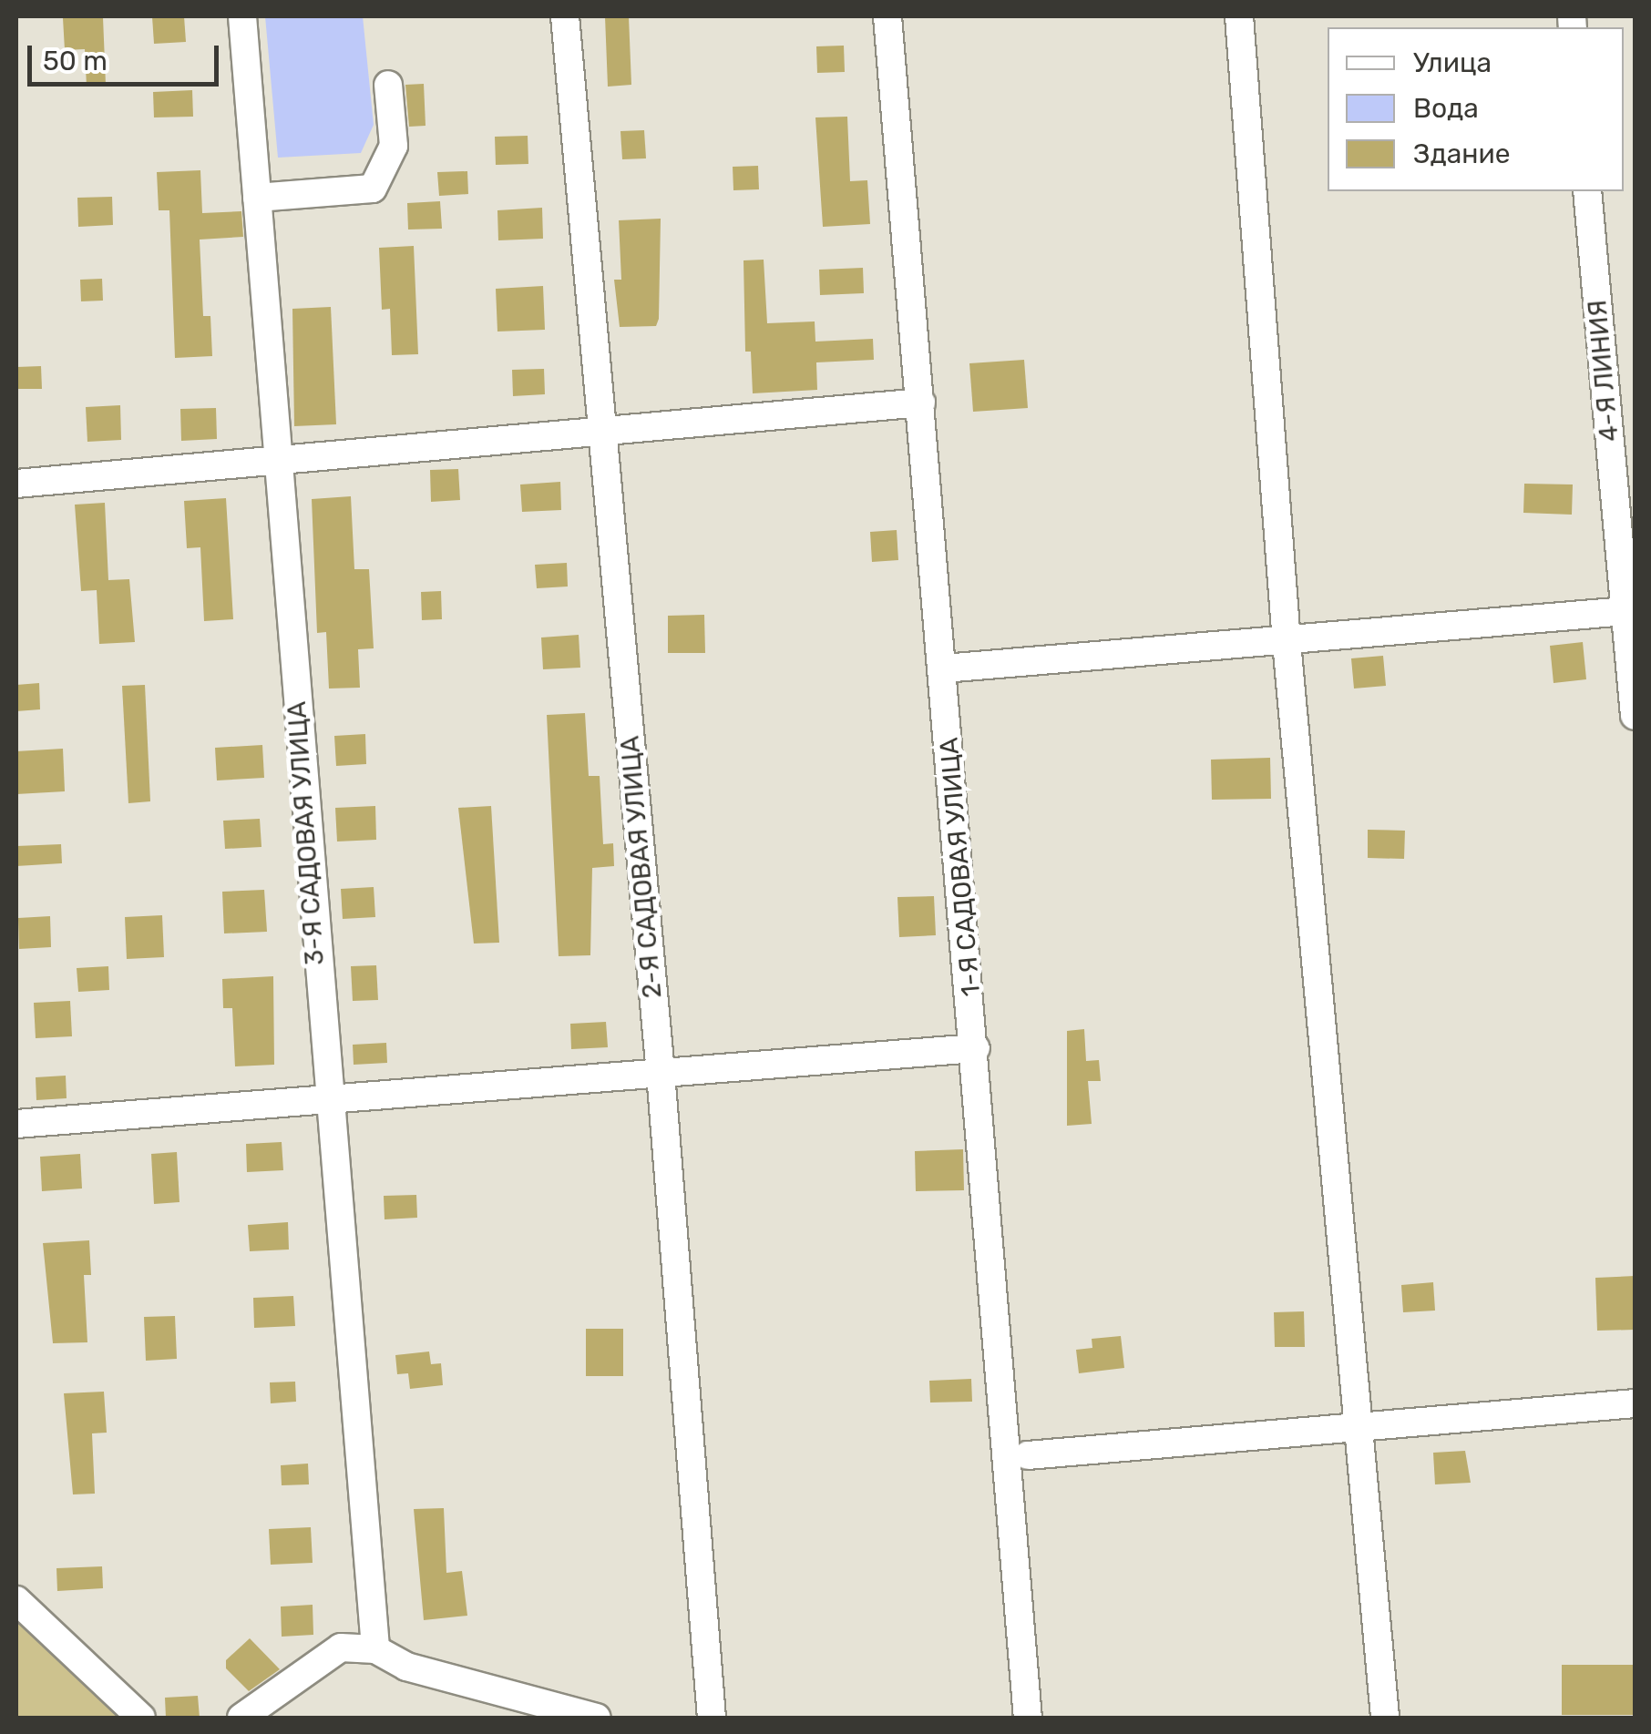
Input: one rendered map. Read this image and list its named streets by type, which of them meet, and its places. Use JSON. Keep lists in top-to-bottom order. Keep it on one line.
{"streets":{"street":["4-Я ЛИНИЯ","3-Я САДОВАЯ УЛИЦА","2-Я САДОВАЯ УЛИЦА","1-Я САДОВАЯ УЛИЦА"]},"legend":["Улица","Вода","Здание"],"scale_bar":"50 m"}
